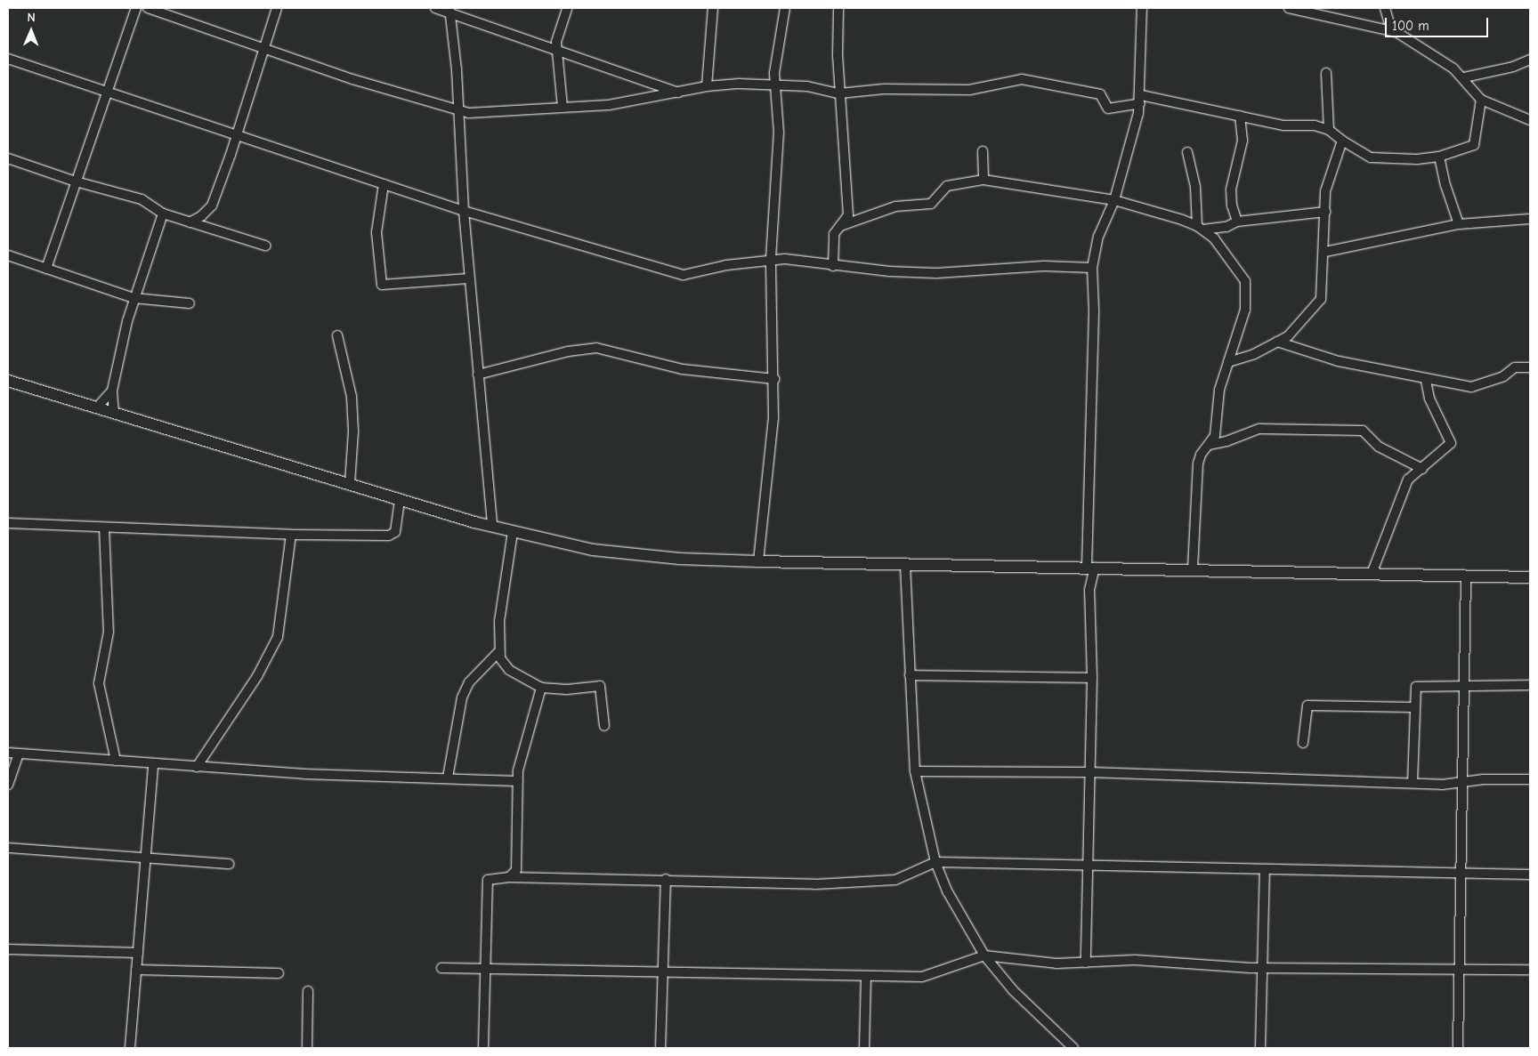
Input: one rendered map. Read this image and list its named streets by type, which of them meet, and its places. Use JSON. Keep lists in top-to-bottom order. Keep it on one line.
{"scale_bar":"100 m","north":"top"}
